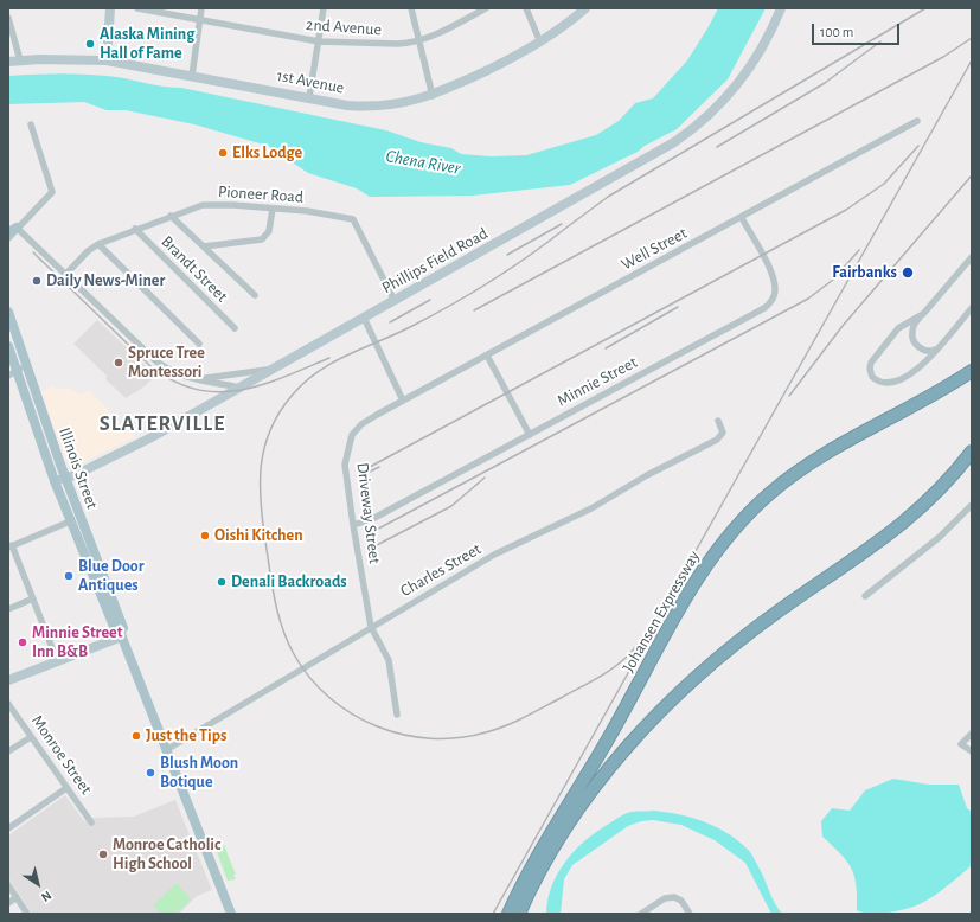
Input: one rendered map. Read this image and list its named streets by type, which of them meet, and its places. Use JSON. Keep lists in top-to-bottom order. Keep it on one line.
{"streets":{"highway":["Johansen Expressway"],"main road":["Illinois Street"],"street":["2nd Avenue","1st Avenue","Pioneer Road","Well Street","Phillips Field Road","Brandt Street","Minnie Street","Driveway Street","Charles Street","Monroe Street"]},"crossings":[["Pioneer Road","Phillips Field Road"],["Pioneer Road","Brandt Street"],["Well Street","Minnie Street"],["Well Street","Driveway Street"],["Phillips Field Road","Illinois Street"],["Minnie Street","Driveway Street"],["Illinois Street","Charles Street"],["Driveway Street","Charles Street"]],"districts":["SLATERVILLE"],"water":["Chena River"],"places":["Alaska Mining Hall of Fame","Elks Lodge","Fairbanks","Daily News-Miner","Spruce Tree Montessori","Oishi Kitchen","Blue Door Antiques","Denali Backroads","Minnie Street Inn B&B","Just the Tips","Blush Moon Botique","Monroe Catholic High School"],"scale_bar":"100 m","north":"bottom right"}
